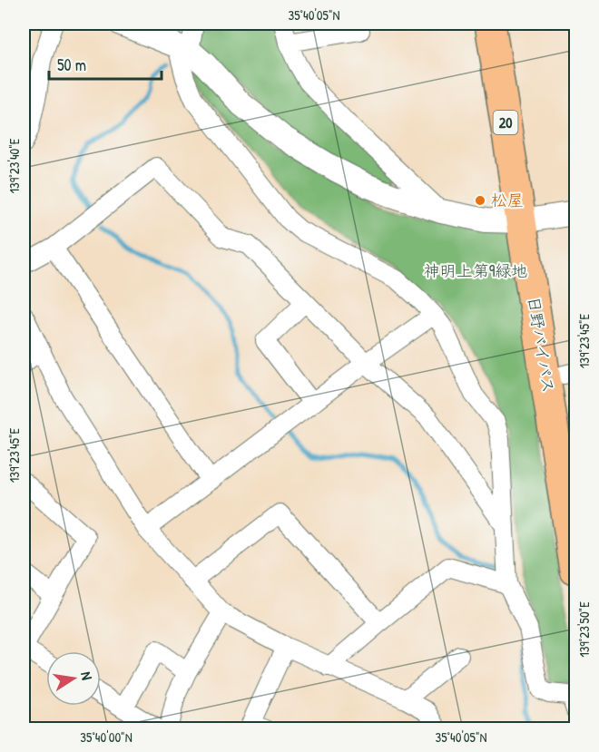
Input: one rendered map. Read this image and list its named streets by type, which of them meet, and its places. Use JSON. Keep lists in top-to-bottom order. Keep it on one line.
{"streets":{"highway":["20","日野バイパス"]},"parks":["神明上第9緑地"],"places":["松屋"],"scale_bar":"50 m","north":"right","coordinates":["35°40'05\"N","139°23'40\"E","139°23'45\"E","139°23'50\"E","35°40'00\"N"]}
